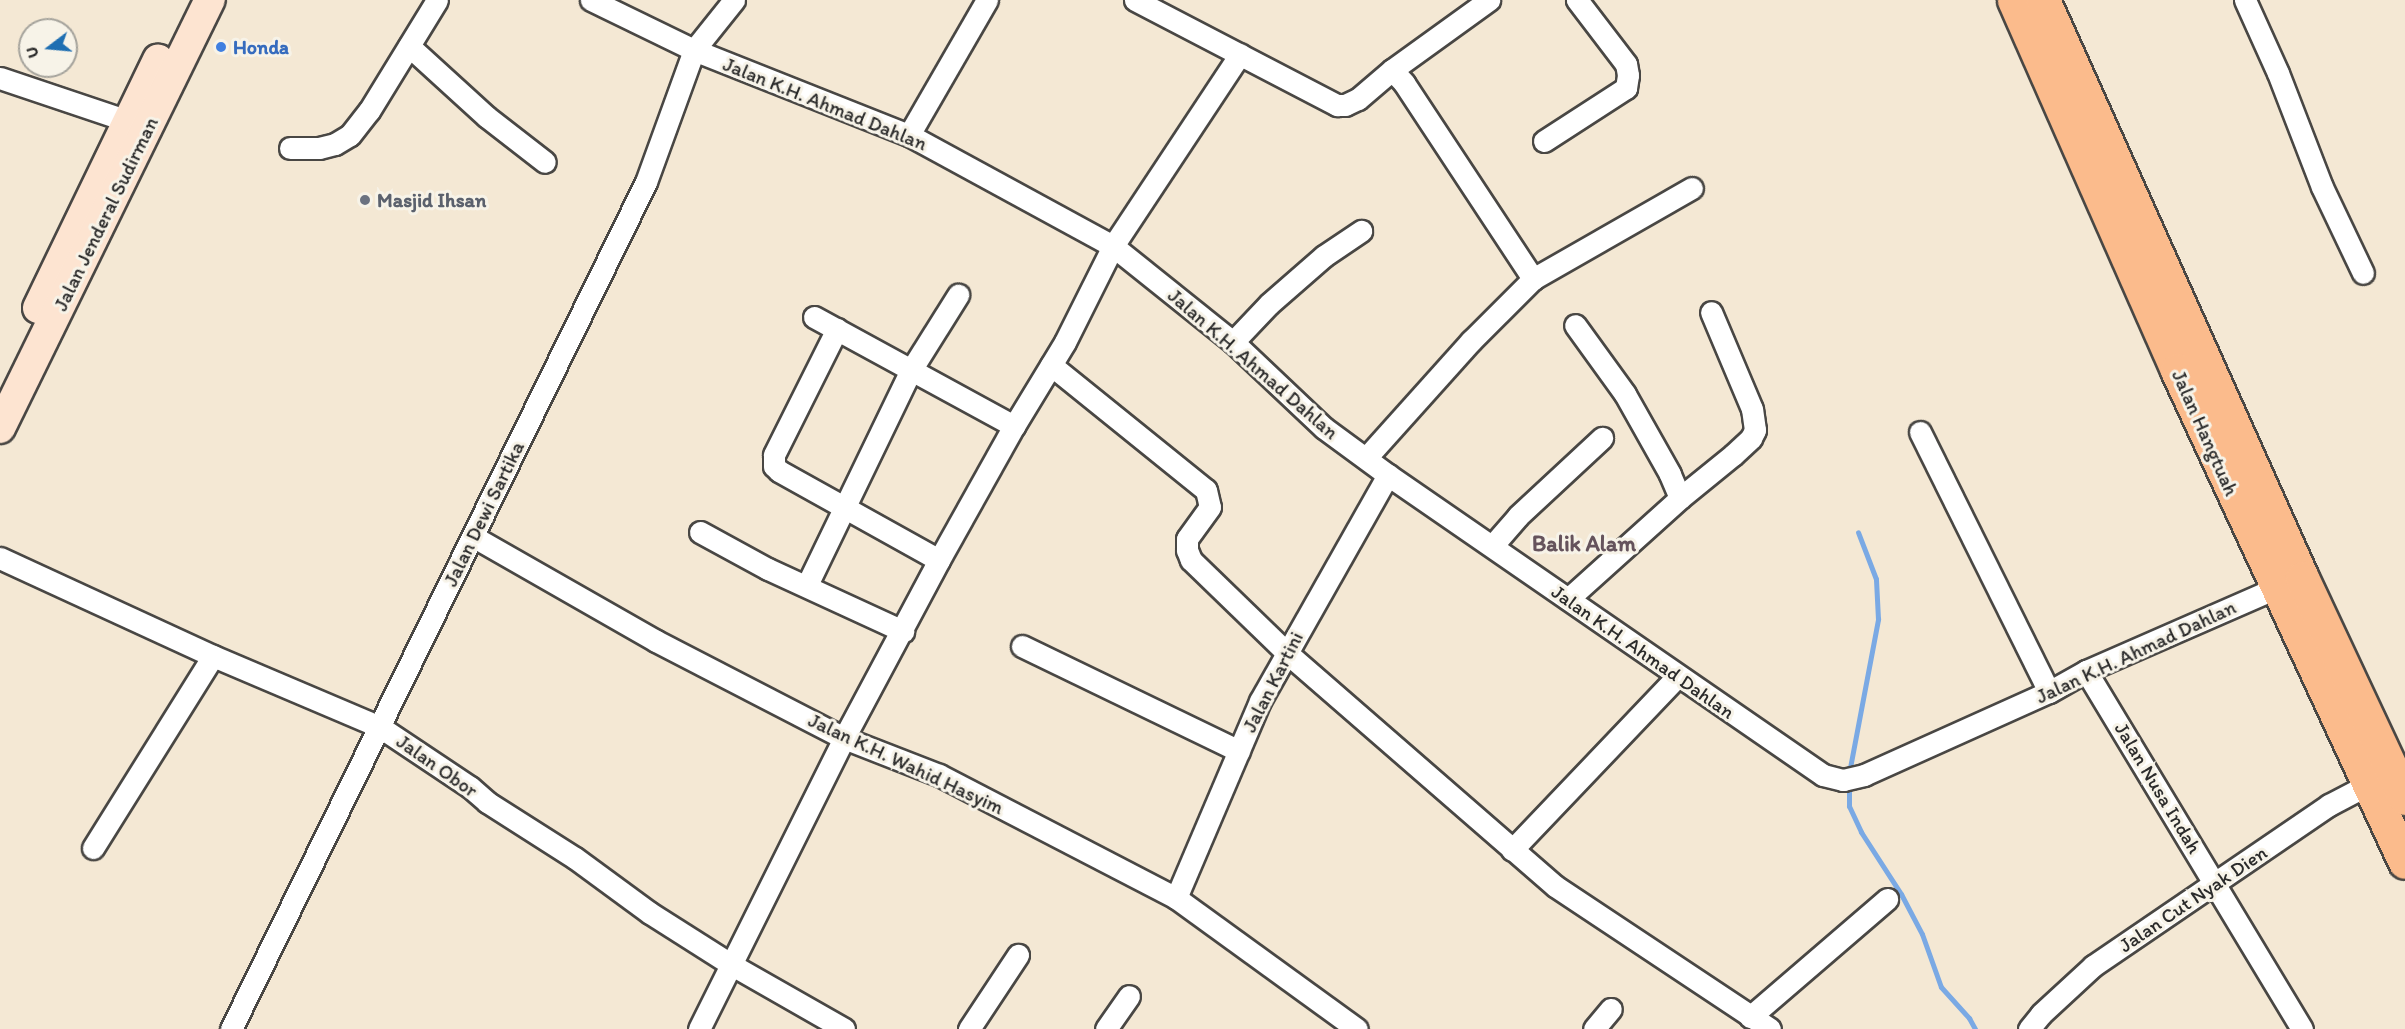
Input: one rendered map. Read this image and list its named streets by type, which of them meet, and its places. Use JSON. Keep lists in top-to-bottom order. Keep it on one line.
{"streets":{"highway":["Jalan Hangtuah"],"street":["Jalan K.H. Ahmad Dahlan","Jalan Jenderal Sudirman","Jalan Dewi Sartika","Jalan Kartini","Jalan K.H. Wahid Hasyim","Jalan Obor","Jalan Nusa Indah","Jalan Cut Nyak Dien"]},"crossings":[["Jalan K.H. Ahmad Dahlan","Jalan Hangtuah"],["Jalan K.H. Ahmad Dahlan","Jalan Dewi Sartika"],["Jalan K.H. Ahmad Dahlan","Jalan Kartini"],["Jalan K.H. Ahmad Dahlan","Jalan Nusa Indah"],["Jalan Hangtuah","Jalan Cut Nyak Dien"],["Jalan Dewi Sartika","Jalan K.H. Wahid Hasyim"],["Jalan Dewi Sartika","Jalan Obor"],["Jalan Kartini","Jalan K.H. Wahid Hasyim"],["Jalan Nusa Indah","Jalan Cut Nyak Dien"]],"districts":["Balik Alam"],"places":["Honda","Masjid Ihsan"],"north":"left"}
